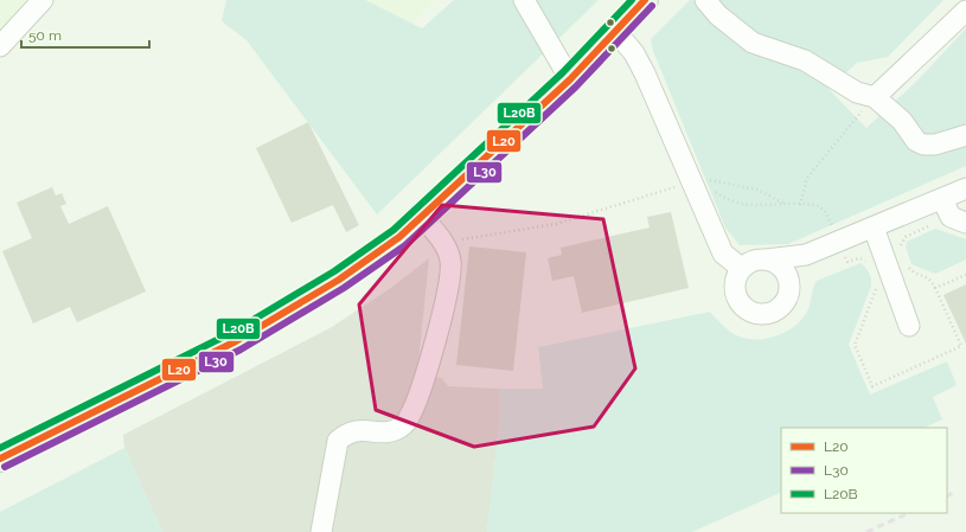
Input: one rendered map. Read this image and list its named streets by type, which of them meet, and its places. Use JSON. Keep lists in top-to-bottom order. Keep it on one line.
{"lines":["transit line L20","transit line L20B","transit line L30"],"legend":["L20","L30","L20B"],"scale_bar":"50 m"}
